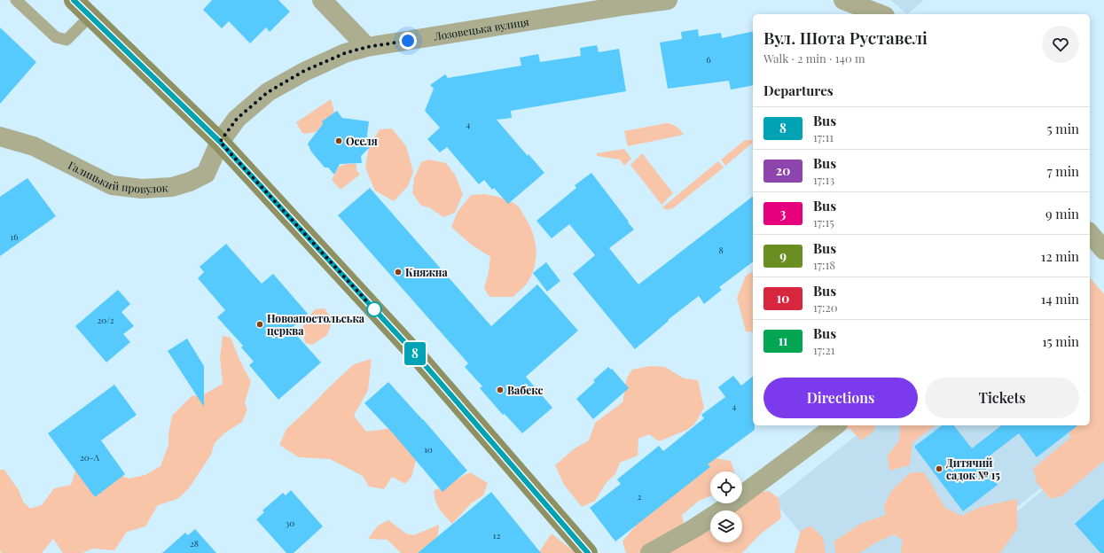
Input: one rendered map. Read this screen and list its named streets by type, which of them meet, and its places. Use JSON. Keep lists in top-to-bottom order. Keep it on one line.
{"streets":{"street":["Лозовецька вулиця","Галицький провулок"]},"crossings":[["Лозовецька вулиця","Галицький провулок"]],"places":["Оселя","Княжна","Новоапостольська церква","Вабекс","Дитячий садок № 15"],"lines":["bus line 8"],"house_numbers":["6","4","16","8","20/2","4","10","20-А","2","30","12","28"],"page":{"on_map":"8","heading":[["Вул. Шота Руставелі","Walk · 2 min · 140 m"],"Departures"],"list":[{"mark":"8","name":"Bus","note":"17:11","value":"5 min"},{"mark":"20","name":"Bus","note":"17:13","value":"7 min"},{"mark":"3","name":"Bus","note":"17:15","value":"9 min"},{"mark":"9","name":"Bus","note":"17:18","value":"12 min"},{"mark":"10","name":"Bus","note":"17:20","value":"14 min"},{"mark":"11","name":"Bus","note":"17:21","value":"15 min"}],"buttons":["Directions","Tickets"]}}
